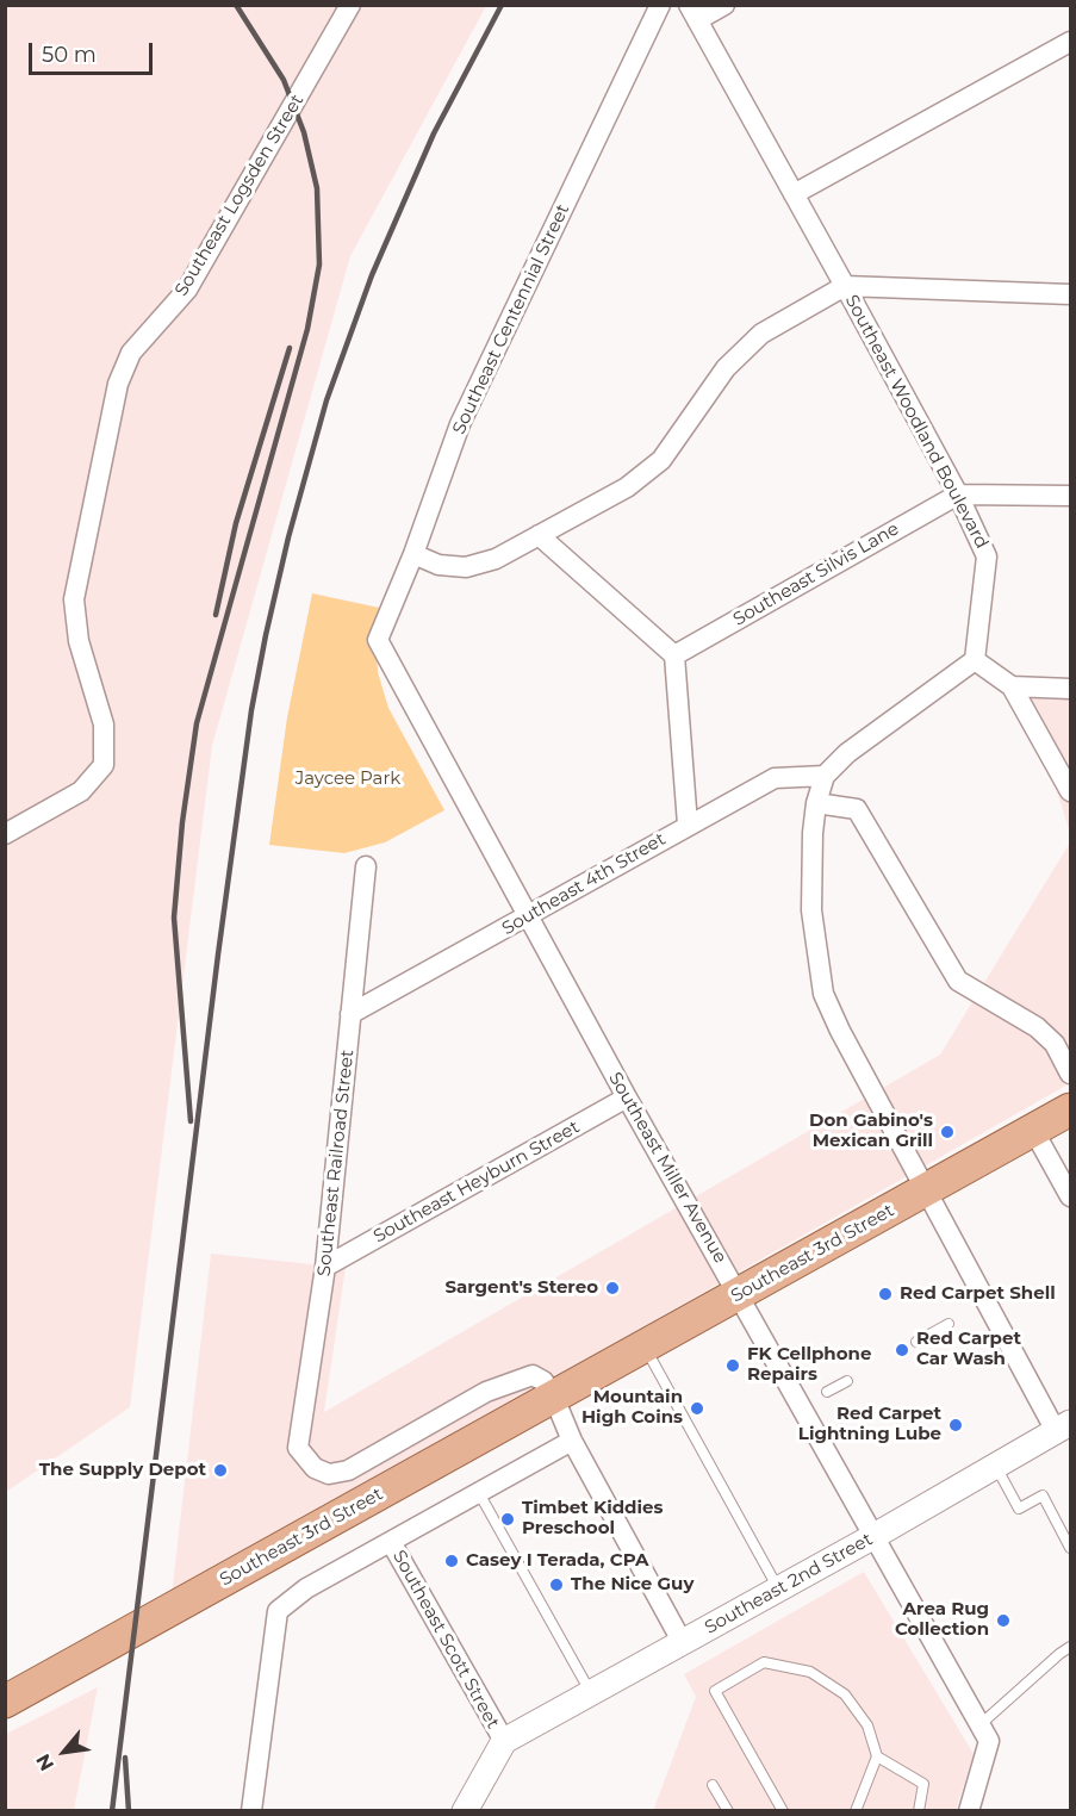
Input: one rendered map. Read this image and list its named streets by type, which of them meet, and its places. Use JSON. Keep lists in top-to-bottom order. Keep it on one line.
{"streets":{"main road":["Southeast 3rd Street"],"street":["Southeast Logsden Street","Southeast Centennial Street","Southeast Woodland Boulevard","Southeast Silvis Lane","Southeast 4th Street","Southeast Railroad Street","Southeast Miller Avenue","Southeast Heyburn Street","Southeast 2nd Street","Southeast Scott Street"]},"crossings":[["Southeast Centennial Street","Southeast Miller Avenue"],["Southeast Woodland Boulevard","Southeast Silvis Lane"],["Southeast 4th Street","Southeast Railroad Street"],["Southeast 4th Street","Southeast Miller Avenue"],["Southeast Railroad Street","Southeast Heyburn Street"],["Southeast Railroad Street","Southeast 3rd Street"],["Southeast Miller Avenue","Southeast Heyburn Street"],["Southeast Miller Avenue","Southeast 3rd Street"],["Southeast Miller Avenue","Southeast 2nd Street"],["Southeast 2nd Street","Southeast Scott Street"]],"parks":["Jaycee Park"],"places":["Don Gabino's Mexican Grill","Sargent's Stereo","Red Carpet Shell","Red Carpet Car Wash","FK Cellphone Repairs","Mountain High Coins","Red Carpet Lightning Lube","The Supply Depot","Timbet Kiddies Preschool","Casey I Terada, CPA","The Nice Guy","Area Rug Collection"],"scale_bar":"50 m","north":"bottom left"}
